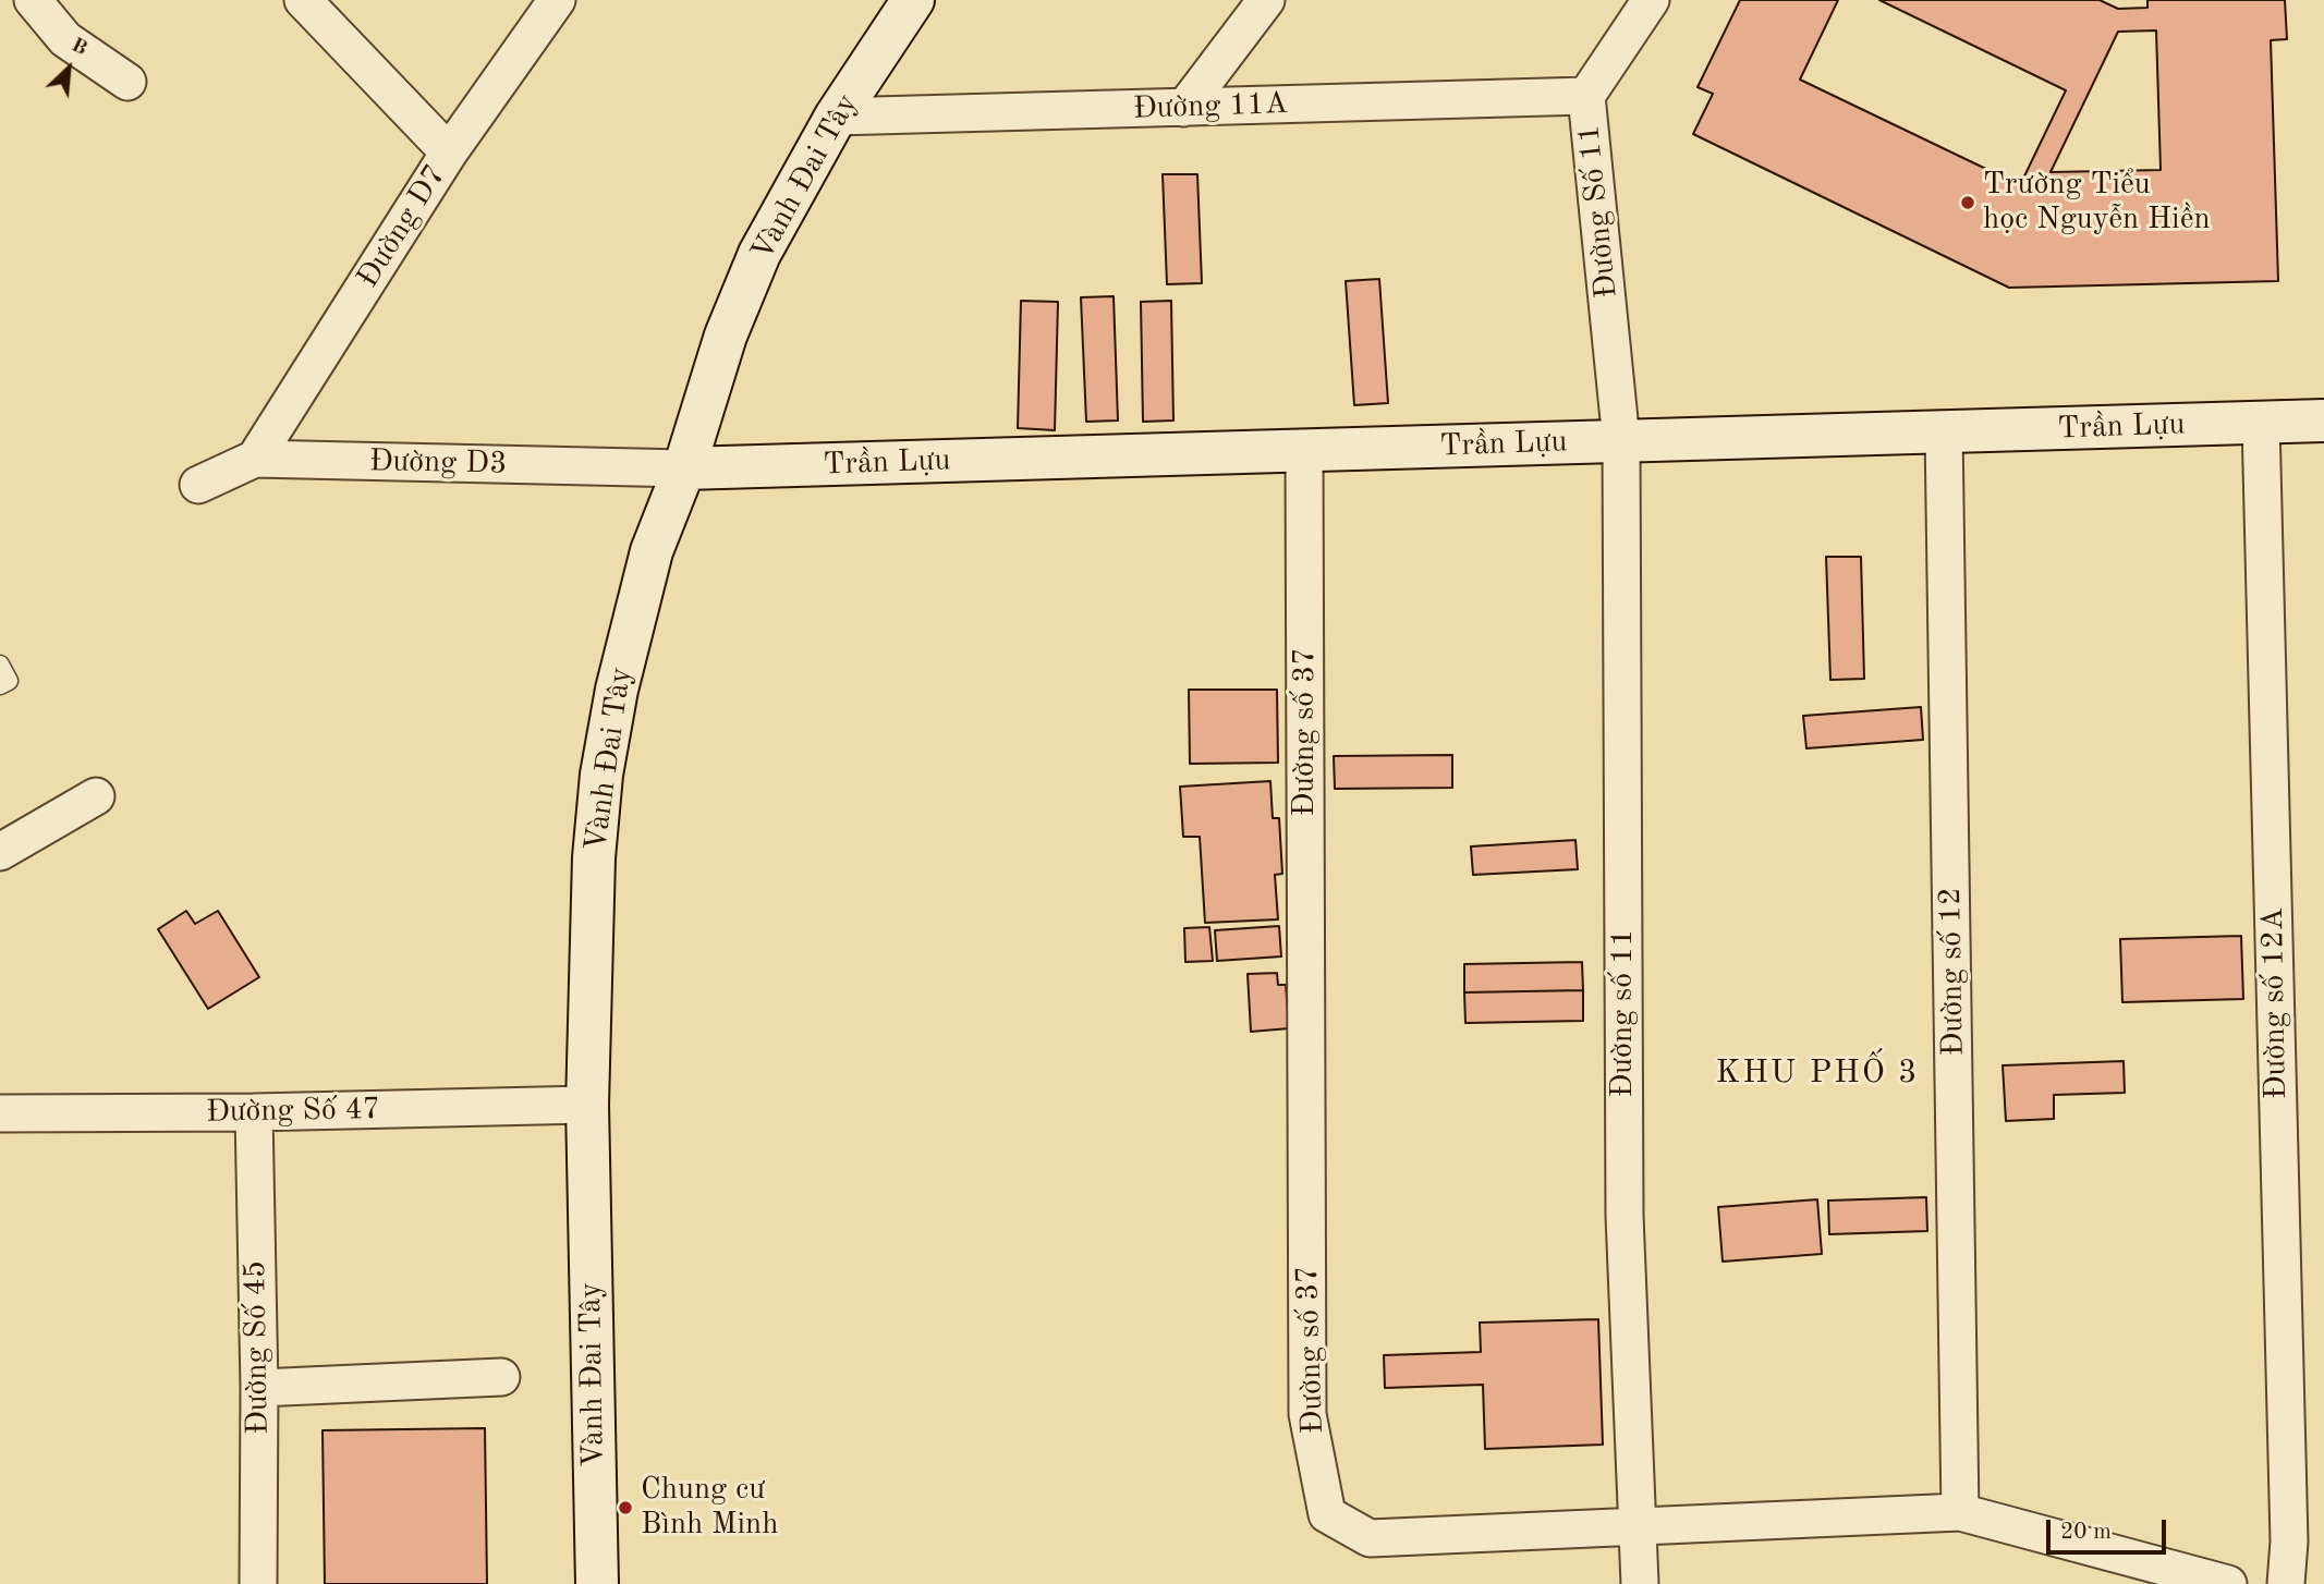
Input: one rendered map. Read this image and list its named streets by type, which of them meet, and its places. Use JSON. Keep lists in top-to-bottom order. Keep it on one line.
{"streets":{"street":["Đường 11A","Vành Đai Tây","Đường Số 11","Đường D7","Trần Lựu","Đường D3","Đường số 37","Đường số 12","Đường số 12A","Đường số 11","Đường Số 47","Đường Số 45"]},"crossings":[["Đường 11A","Vành Đai Tây"],["Đường 11A","Đường Số 11"],["Vành Đai Tây","Trần Lựu"],["Vành Đai Tây","Đường D3"],["Vành Đai Tây","Đường Số 47"],["Đường Số 11","Trần Lựu"],["Đường Số 11","Đường số 11"],["Đường D7","Đường D3"],["Trần Lựu","Đường D3"],["Trần Lựu","Đường số 37"],["Trần Lựu","Đường số 12"],["Trần Lựu","Đường số 12A"],["Trần Lựu","Đường số 11"],["Đường số 37","Đường số 12"],["Đường số 37","Đường số 11"],["Đường Số 47","Đường Số 45"]],"districts":["KHU PHỐ 3"],"places":["Trường Tiểu học Nguyễn Hiền","Chung cư Bình Minh"],"scale_bar":"20 m","north":"top right"}
